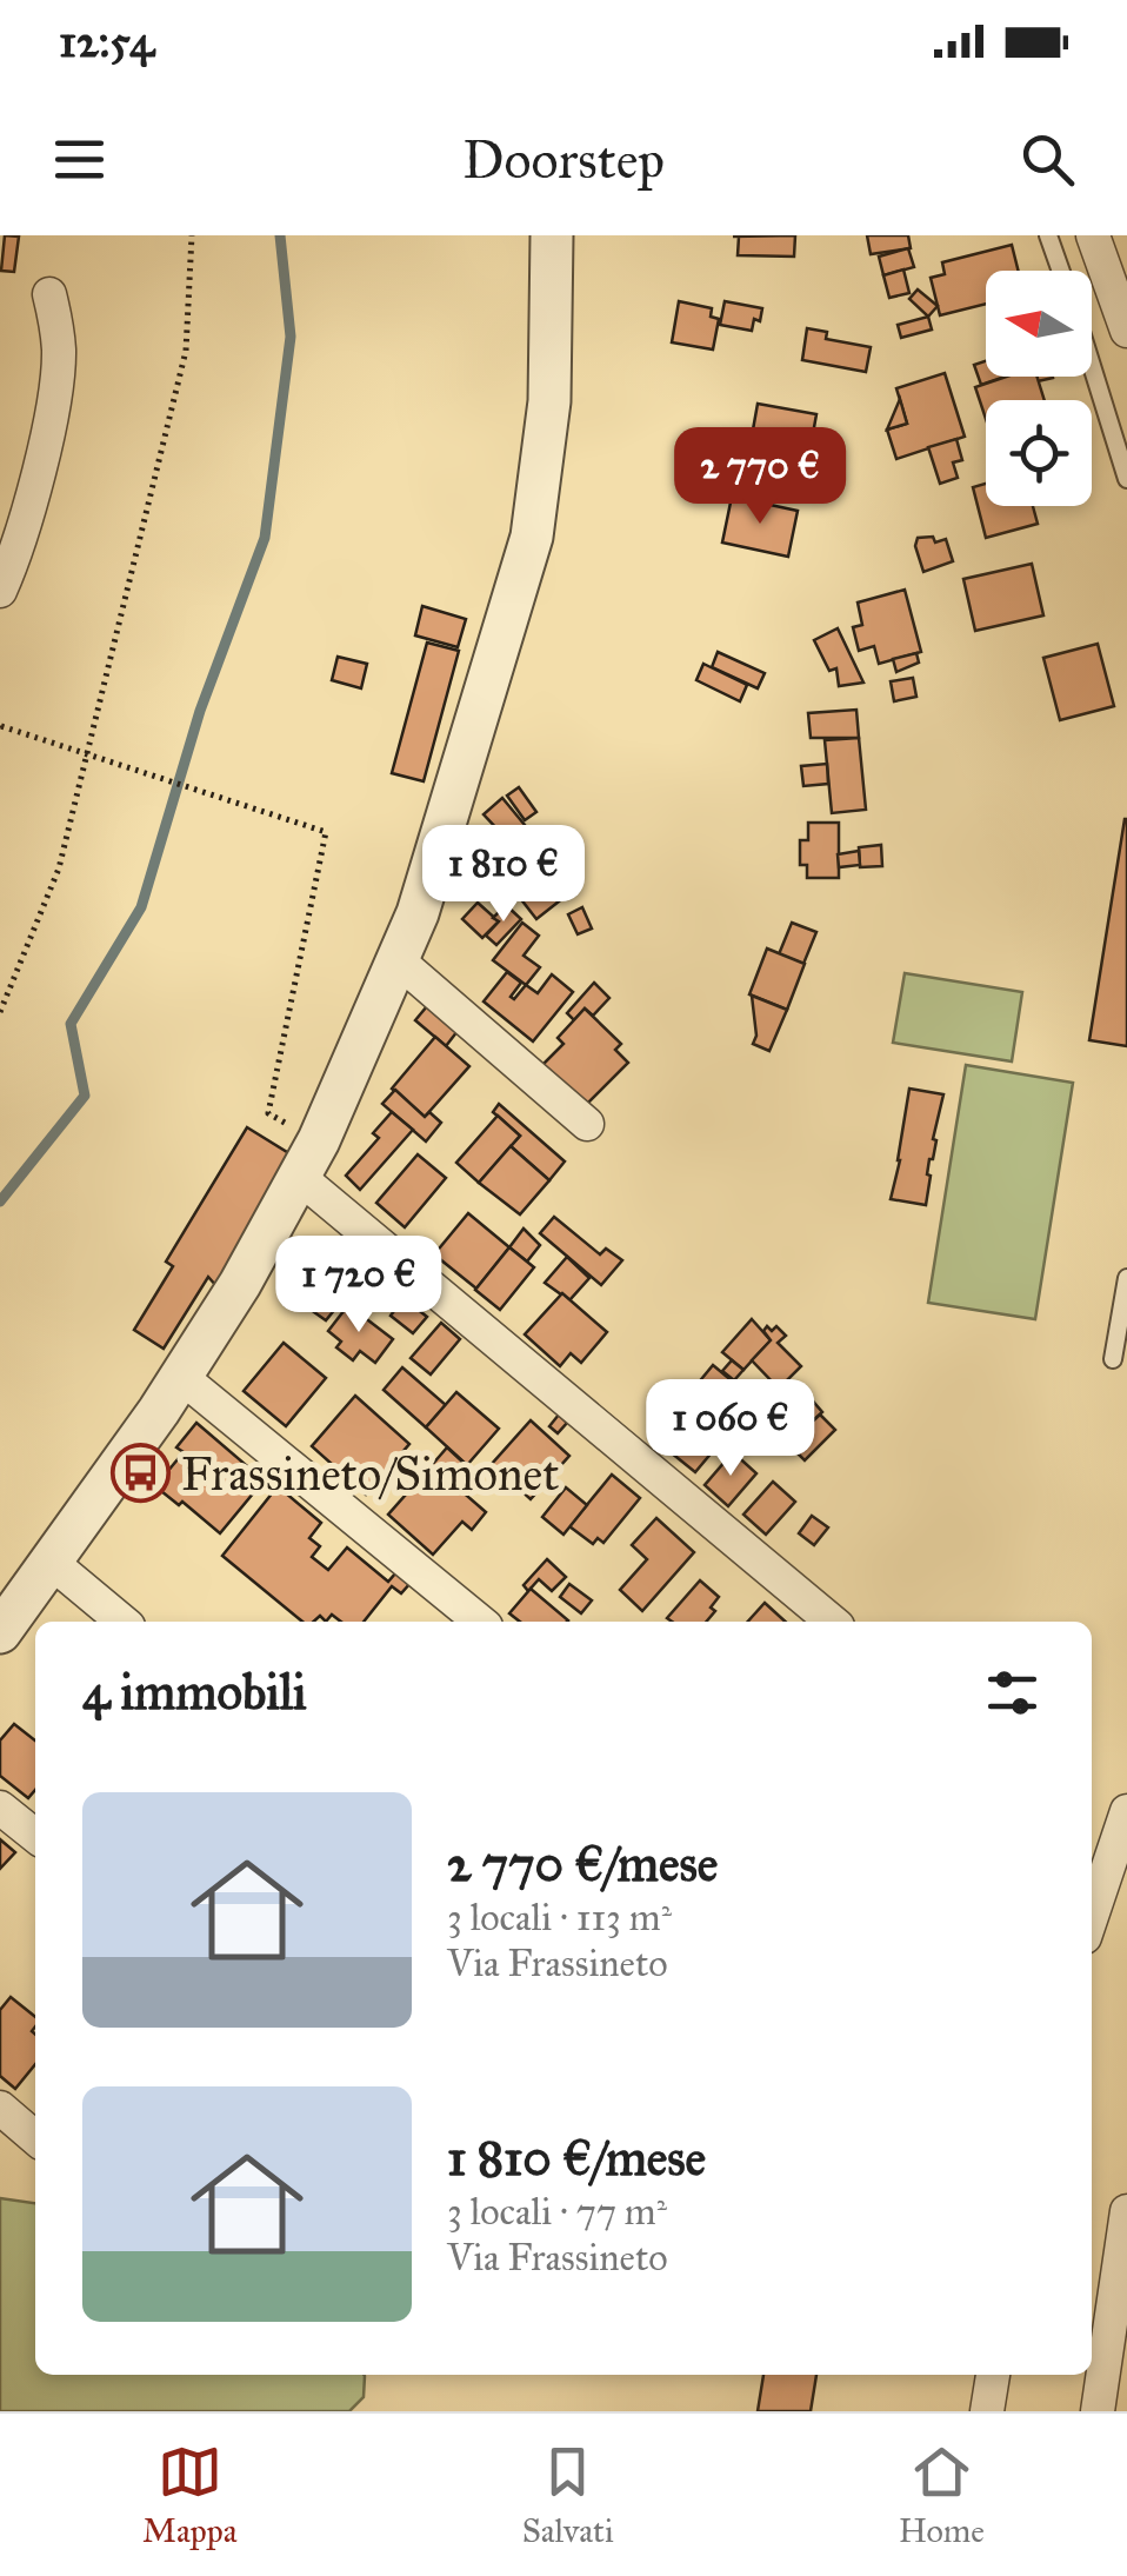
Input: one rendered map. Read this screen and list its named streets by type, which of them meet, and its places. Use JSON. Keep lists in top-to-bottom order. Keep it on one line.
{"places":{"bus stop":["Frassineto/Simonet"]},"north":"left","page":{"status":"12:54","header":"Doorstep","price":["2 770 €","1 810 €","1 720 €","1 060 €"],"heading":"4 immobili","list":[{"name":"2 770 €/mese","note":"3 locali · 113 m² · Via Frassineto"},{"name":"1 810 €/mese","note":"3 locali · 77 m² · Via Frassineto"}],"tabs":["Mappa","Salvati","Home"]}}
